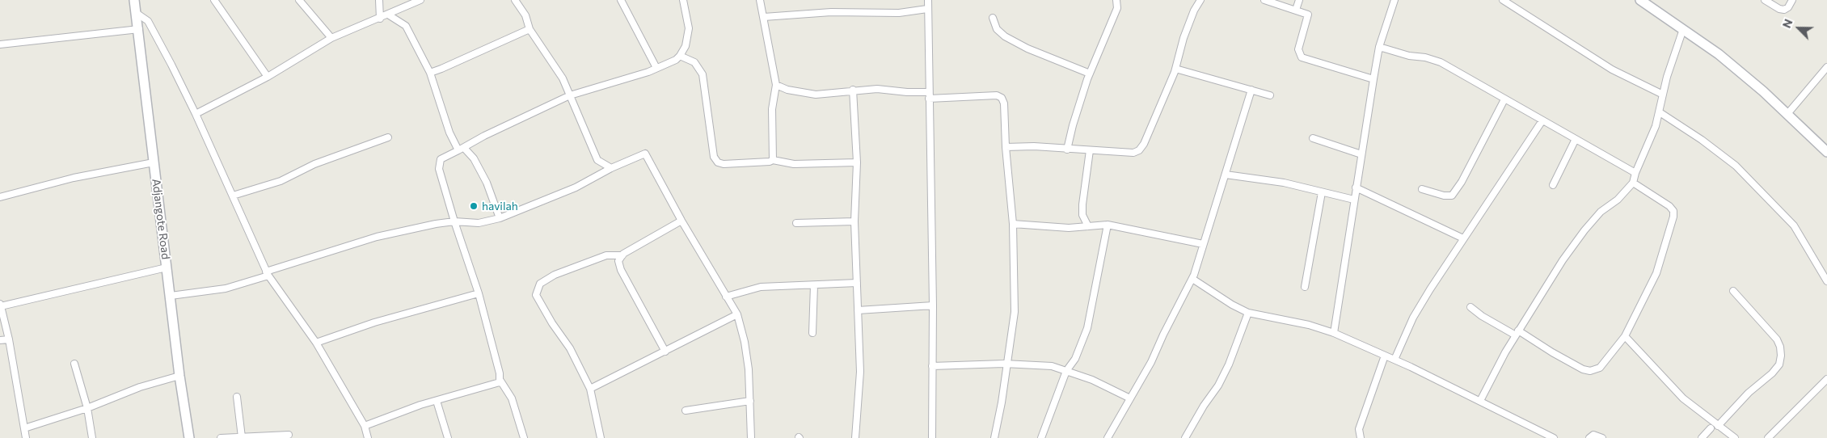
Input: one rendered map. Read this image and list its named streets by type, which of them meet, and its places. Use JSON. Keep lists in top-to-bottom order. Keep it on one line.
{"streets":{"street":["Adjangote Road"]},"places":["havilah"],"north":"top left"}
